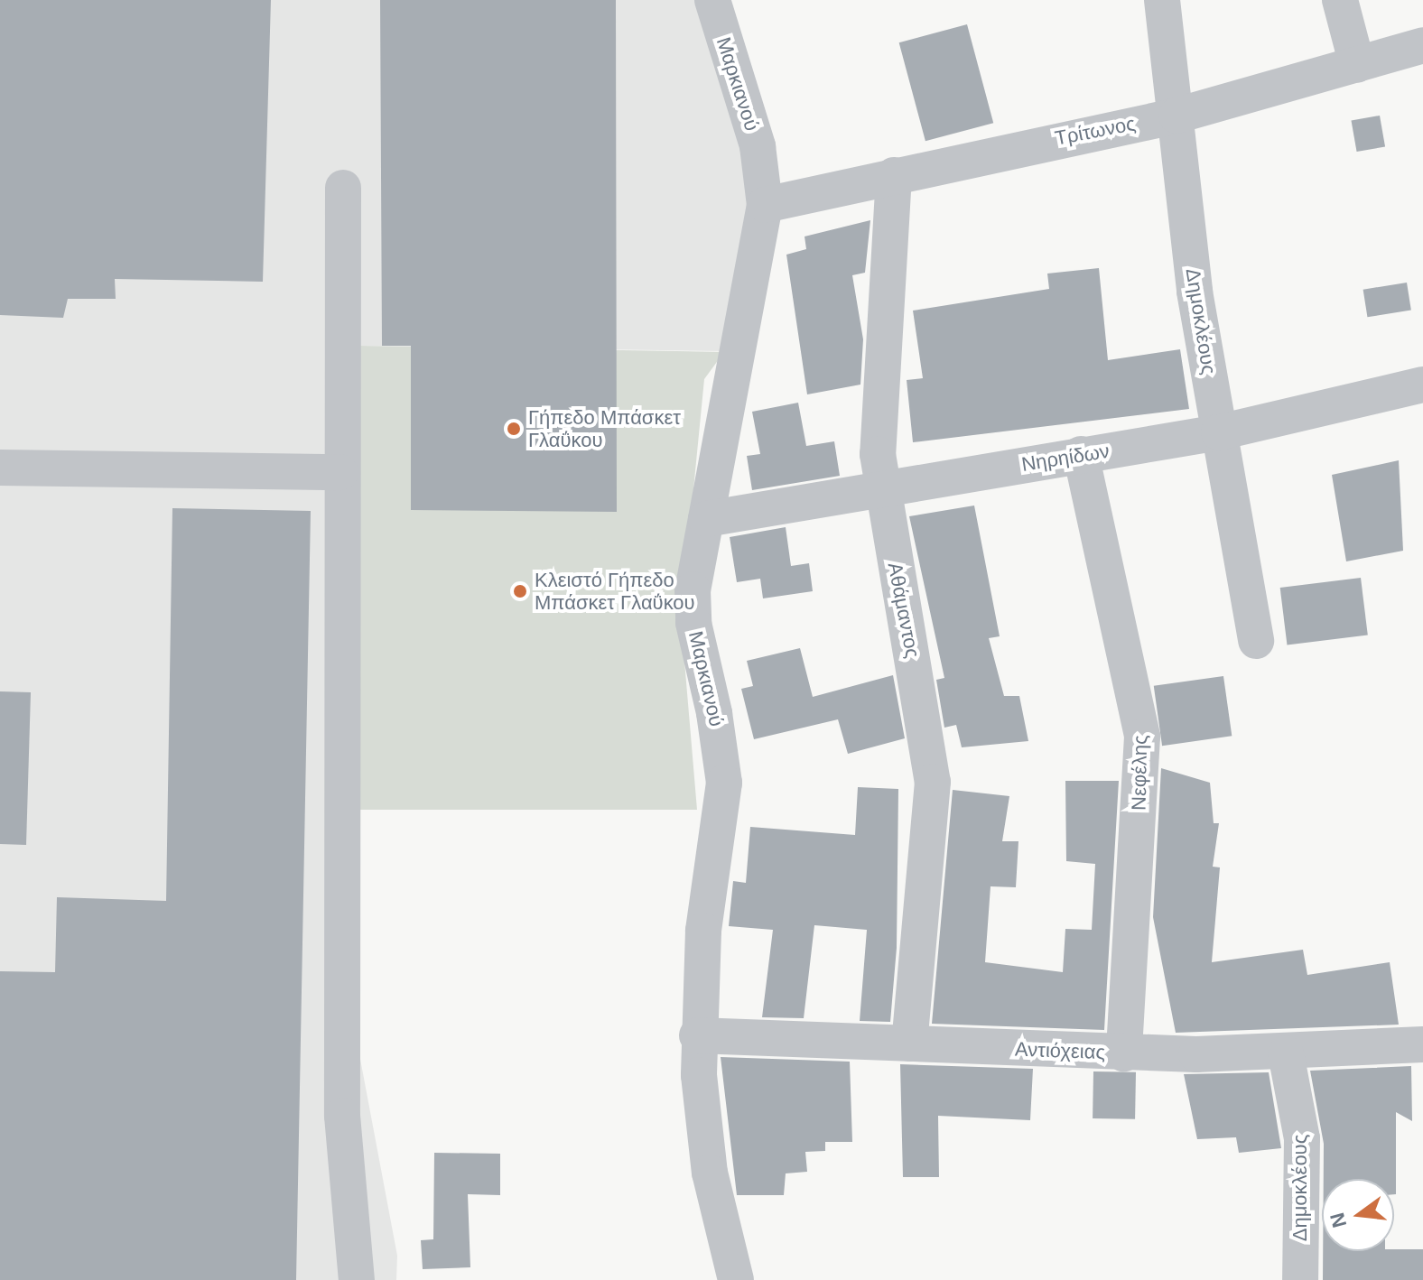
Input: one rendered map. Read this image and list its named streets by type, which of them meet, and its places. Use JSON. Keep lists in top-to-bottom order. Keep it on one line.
{"streets":{"street":["Μαρκιανού","Τρίτωνος","Δημοκλέους","Νηρηίδων","Αθάμαντος","Νεφέλης","Αντιόχειας"]},"crossings":[["Μαρκιανού","Τρίτωνος"],["Μαρκιανού","Νηρηίδων"],["Μαρκιανού","Αντιόχειας"],["Τρίτωνος","Δημοκλέους"],["Τρίτωνος","Αθάμαντος"],["Δημοκλέους","Νηρηίδων"],["Δημοκλέους","Αντιόχειας"],["Νηρηίδων","Αθάμαντος"],["Νηρηίδων","Νεφέλης"],["Αθάμαντος","Αντιόχειας"],["Νεφέλης","Αντιόχειας"]],"places":["Γήπεδο Μπάσκετ Γλαΰκου","Κλειστό Γήπεδο Μπάσκετ Γλαΰκου"],"north":"left"}
